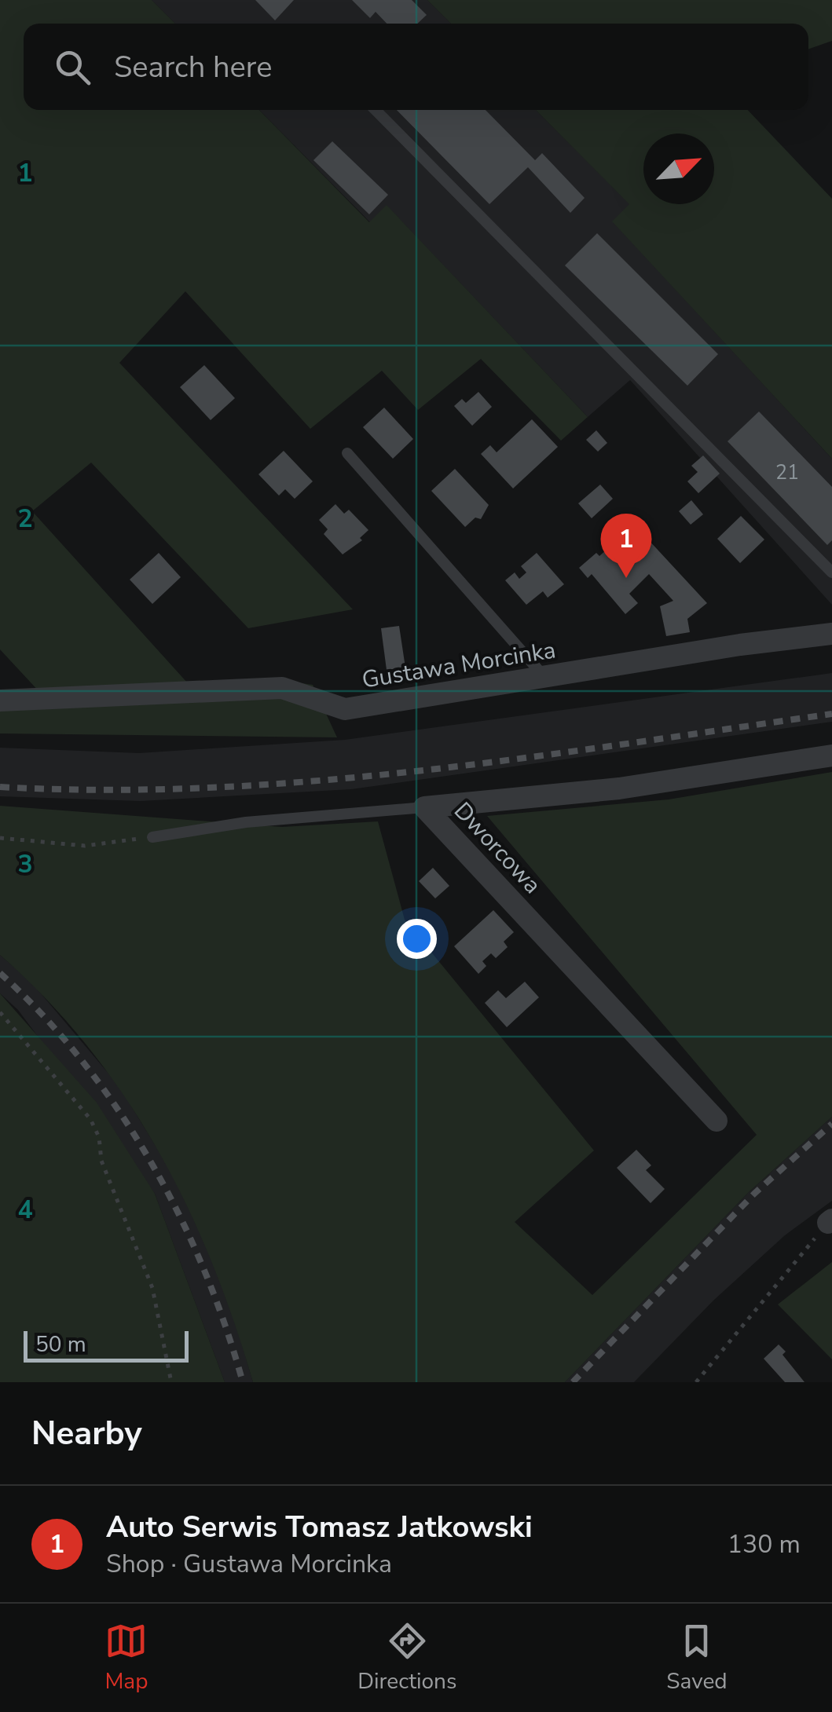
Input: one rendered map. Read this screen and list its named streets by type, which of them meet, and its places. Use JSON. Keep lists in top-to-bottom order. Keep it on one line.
{"streets":{"street":["Gustawa Morcinka","Dworcowa"]},"house_numbers":["21"],"scale_bar":"50 m","north":"top right","page":{"search":"Search here","pins":"1","scale":"50 m","heading":"Nearby","list":[{"mark":"1","name":"Auto Serwis Tomasz Jatkowski","note":"Shop · Gustawa Morcinka","value":"130 m"}],"nav":["Map","Directions","Saved"]},"grid":{"rows":["1","2","3","4"]}}
